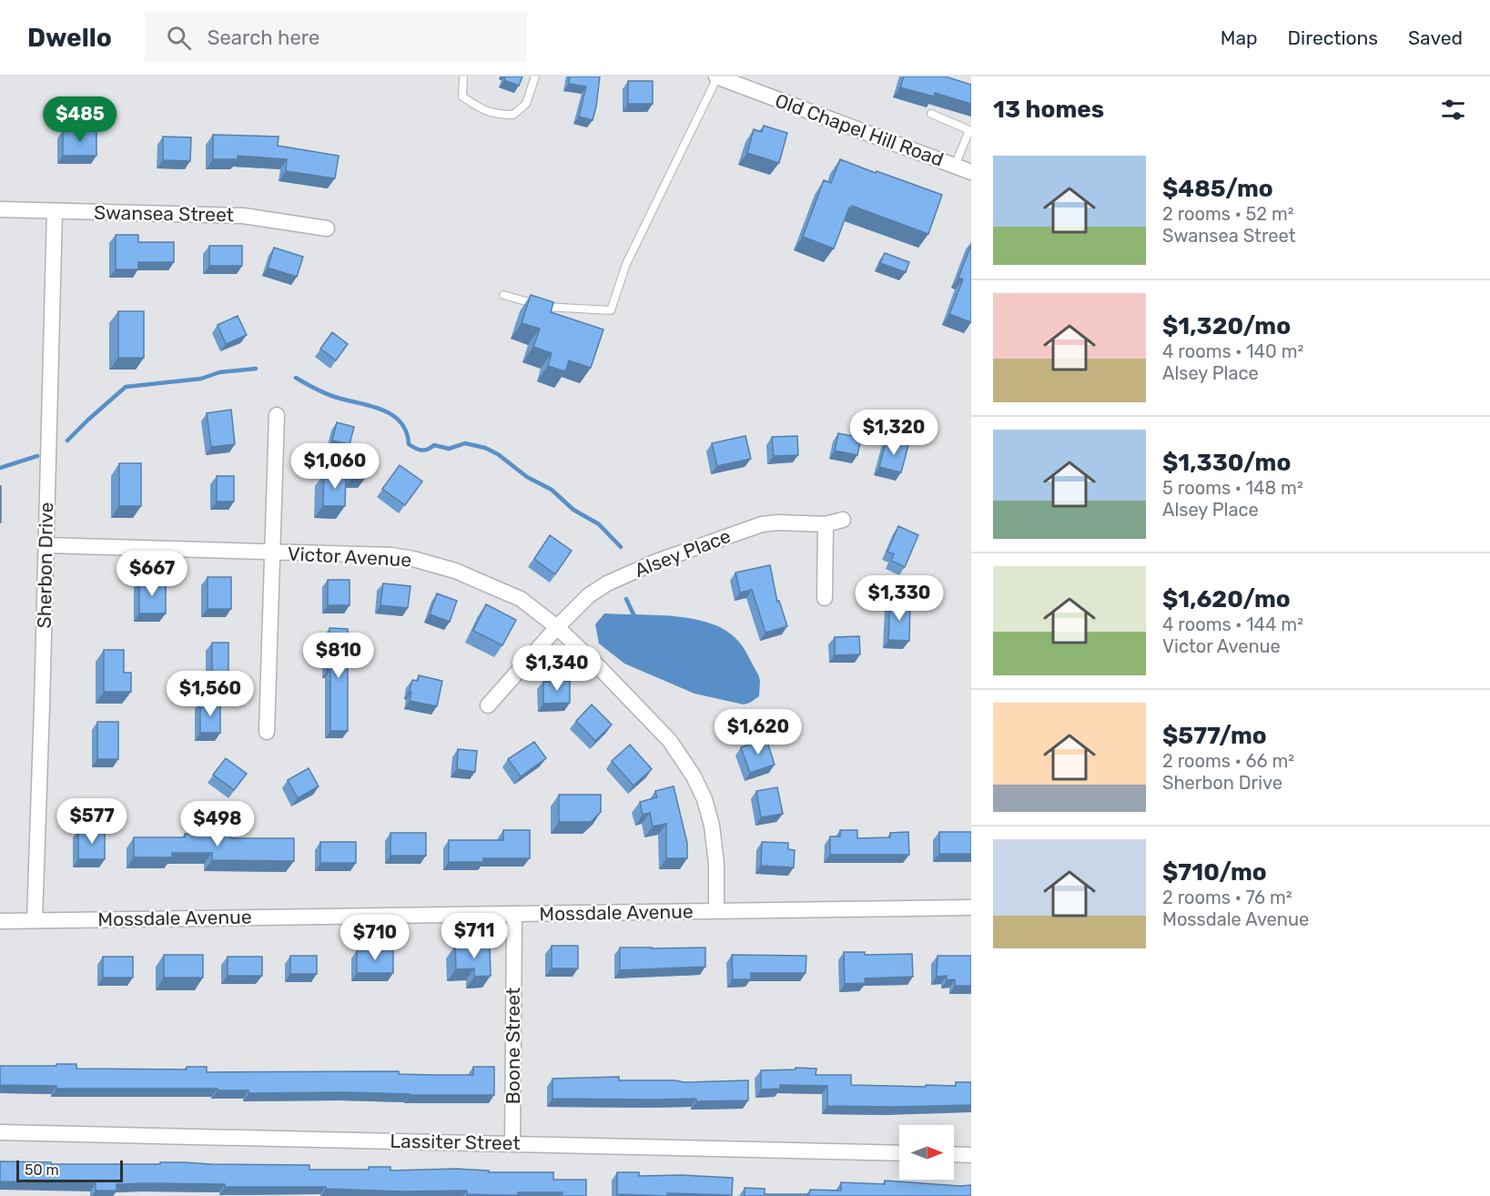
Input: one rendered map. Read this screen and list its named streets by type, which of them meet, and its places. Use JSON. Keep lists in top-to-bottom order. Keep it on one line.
{"streets":{"street":["Old Chapel Hill Road","Swansea Street","Alsey Place","Victor Avenue","Sherbon Drive","Mossdale Avenue","Boone Street","Lassiter Street"]},"crossings":[["Swansea Street","Sherbon Drive"],["Alsey Place","Victor Avenue"],["Victor Avenue","Sherbon Drive"],["Victor Avenue","Mossdale Avenue"],["Sherbon Drive","Mossdale Avenue"],["Mossdale Avenue","Boone Street"],["Boone Street","Lassiter Street"]],"scale_bar":"50 m","north":"right","page":{"header":"Dwello","search":"Search here","nav":["Map","Directions","Saved"],"heading":"13 homes","price":["$485","$1,320","$1,060","$667","$1,330","$810","$1,340","$1,560","$1,620","$577","$498","$711","$710"],"list":[{"name":"$485/mo","note":"2 rooms · 52 m² · Swansea Street"},{"name":"$1,320/mo","note":"4 rooms · 140 m² · Alsey Place"},{"name":"$1,330/mo","note":"5 rooms · 148 m² · Alsey Place"},{"name":"$1,620/mo","note":"4 rooms · 144 m² · Victor Avenue"},{"name":"$577/mo","note":"2 rooms · 66 m² · Sherbon Drive"},{"name":"$710/mo","note":"2 rooms · 76 m² · Mossdale Avenue"}],"scale":"50 m"}}
